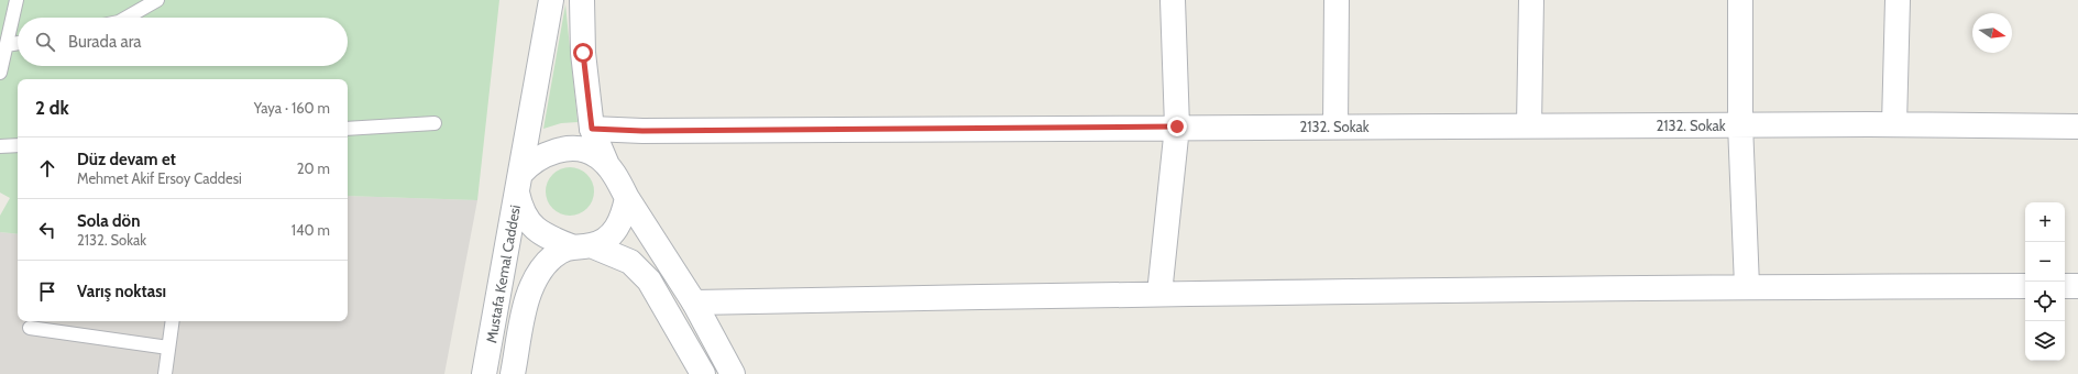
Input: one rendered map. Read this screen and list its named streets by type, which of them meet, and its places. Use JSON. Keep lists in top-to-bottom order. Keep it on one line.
{"streets":{"street":["2132. Sokak","Mustafa Kemal Caddesi"]},"north":"right","page":{"search":"Burada ara","heading":["2 dk","Yaya · 160 m"],"list":[["Düz devam et","Mehmet Akif Ersoy Caddesi","20 m"],["Sola dön","2132. Sokak","140 m"],"Varış noktası"],"map_buttons":["+","−"]}}
